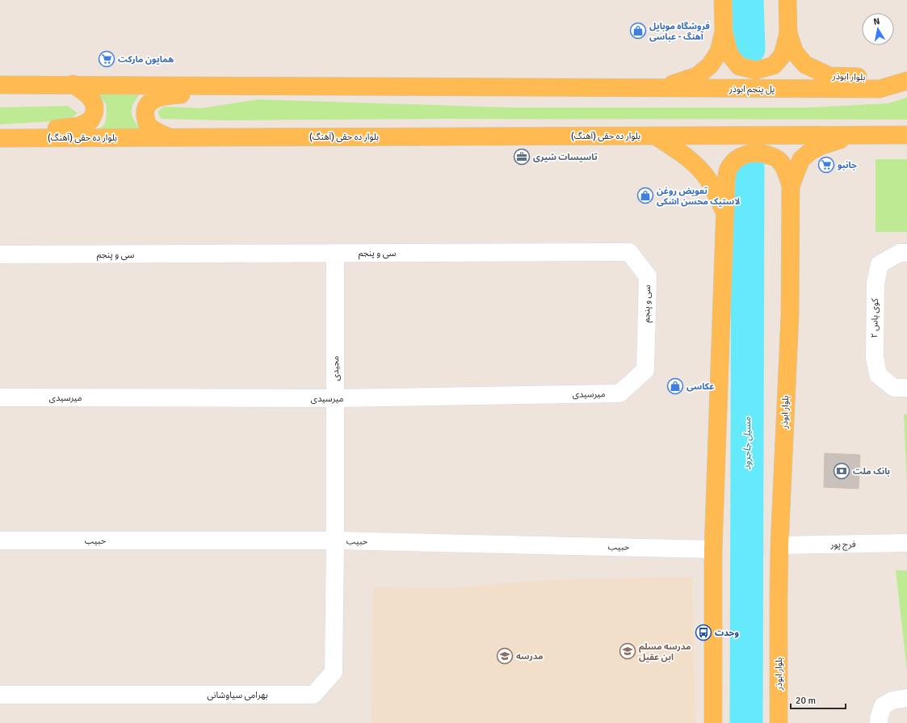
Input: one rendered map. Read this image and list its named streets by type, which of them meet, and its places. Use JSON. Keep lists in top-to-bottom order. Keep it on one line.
{"streets":{"main road":["بلوار ابوذر","پل پنجم ابوذر","بلوار ده حقی (آهنگ)"],"street":["سی و پنجم","کوی یاس ۲","مجیدی","میرسیدی","حبیب","فرج پور","بهرامی سیاوشانی"]},"crossings":[["بلوار ابوذر","بلوار ده حقی (آهنگ)"],["بلوار ابوذر","فرج پور"],["سی و پنجم","مجیدی"],["سی و پنجم","میرسیدی"],["مجیدی","میرسیدی"],["مجیدی","حبیب"],["مجیدی","بهرامی سیاوشانی"],["حبیب","بهرامی سیاوشانی"]],"water":["مسیل جاجرود"],"places":{"shop":["فروشگاه موبایل آهنگ - عباسی","تعویض روغن لاستیک محسن اشکی","عکاسى"],"supermarket":["همایون مارکت","جانبو"],"office":["تاسیسات شیری"],"bank":["بانک ملت"],"bus stop":["وحدت"],"school or university":["مدرسه مسلم ابن عقیل","مدرسه"]},"scale_bar":"20 m","north":"top"}
